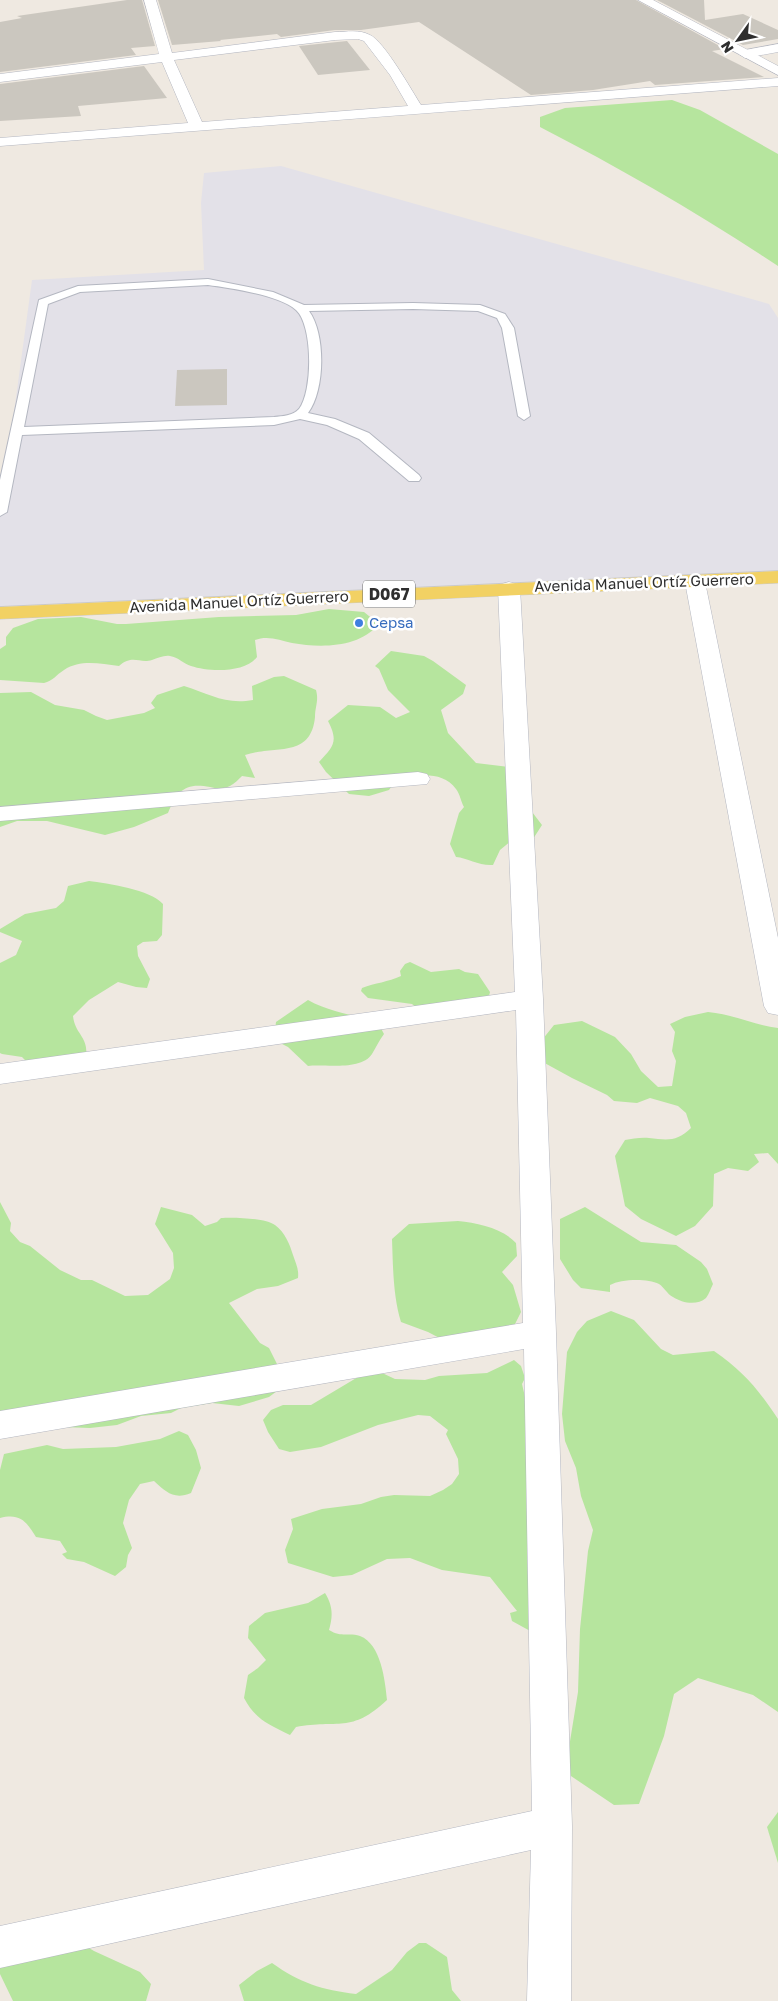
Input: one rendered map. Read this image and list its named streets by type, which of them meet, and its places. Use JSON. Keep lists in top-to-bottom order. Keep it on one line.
{"streets":{"main road":["Avenida Manuel Ortíz Guerrero","D067"]},"places":["Cepsa"],"north":"bottom left"}
